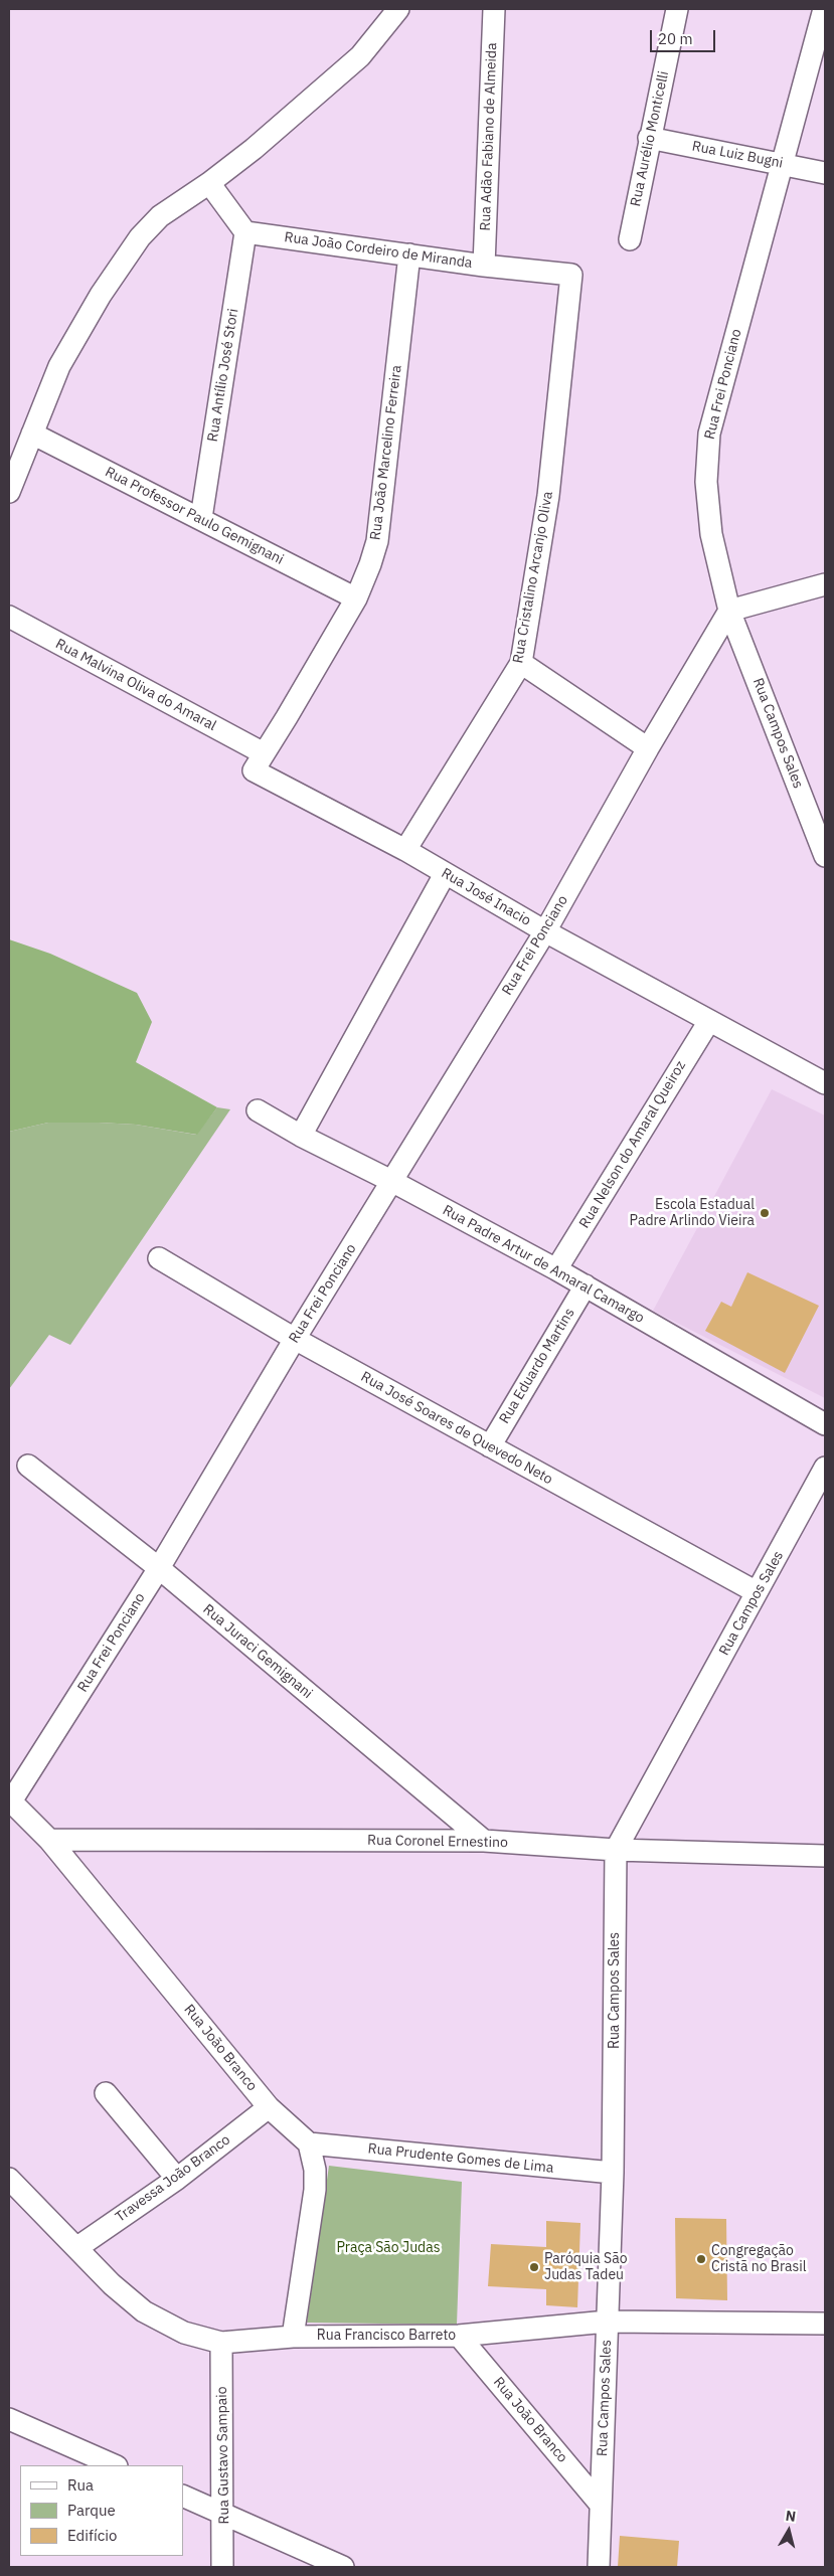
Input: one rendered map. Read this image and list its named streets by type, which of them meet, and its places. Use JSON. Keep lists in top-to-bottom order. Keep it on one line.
{"streets":{"street":["Rua Adão Fabiano de Almeida","Rua Aurélio Monticelli","Rua Luiz Bugni","Rua João Cordeiro de Miranda","Rua Antílio José Stori","Rua Frei Ponciano","Rua João Marcelino Ferreira","Rua Professor Paulo Gemignani","Rua Cristalino Arcanjo Oliva","Rua Malvina Oliva do Amaral","Rua Campos Sales","Rua José Inacio","Rua Nelson do Amaral Queiroz","Rua Padre Artur de Amaral Camargo","Rua Eduardo Martins","Rua José Soares de Quevedo Neto","Rua Juraci Gemignani","Rua Coronel Ernestino","Rua João Branco","Rua Prudente Gomes de Lima","Travessa João Branco","Rua Francisco Barreto","Rua Gustavo Sampaio"]},"crossings":[["Rua Adão Fabiano de Almeida","Rua João Cordeiro de Miranda"],["Rua Aurélio Monticelli","Rua Luiz Bugni"],["Rua Luiz Bugni","Rua Frei Ponciano"],["Rua João Cordeiro de Miranda","Rua Antílio José Stori"],["Rua João Cordeiro de Miranda","Rua João Marcelino Ferreira"],["Rua João Cordeiro de Miranda","Rua Cristalino Arcanjo Oliva"],["Rua Antílio José Stori","Rua Professor Paulo Gemignani"],["Rua Frei Ponciano","Rua Campos Sales"],["Rua Frei Ponciano","Rua José Inacio"],["Rua Frei Ponciano","Rua Padre Artur de Amaral Camargo"],["Rua Frei Ponciano","Rua José Soares de Quevedo Neto"],["Rua Frei Ponciano","Rua Juraci Gemignani"],["Rua Frei Ponciano","Rua João Branco"],["Rua João Marcelino Ferreira","Rua Professor Paulo Gemignani"],["Rua João Marcelino Ferreira","Rua Malvina Oliva do Amaral"],["Rua João Marcelino Ferreira","Rua José Inacio"],["Rua Cristalino Arcanjo Oliva","Rua José Inacio"],["Rua Malvina Oliva do Amaral","Rua José Inacio"],["Rua Campos Sales","Rua José Soares de Quevedo Neto"],["Rua Campos Sales","Rua Coronel Ernestino"],["Rua Campos Sales","Rua João Branco"],["Rua Campos Sales","Rua Prudente Gomes de Lima"],["Rua Campos Sales","Rua Francisco Barreto"],["Rua José Inacio","Rua Nelson do Amaral Queiroz"],["Rua Nelson do Amaral Queiroz","Rua Padre Artur de Amaral Camargo"],["Rua Padre Artur de Amaral Camargo","Rua Eduardo Martins"],["Rua Eduardo Martins","Rua José Soares de Quevedo Neto"],["Rua Juraci Gemignani","Rua Coronel Ernestino"],["Rua Coronel Ernestino","Rua João Branco"],["Rua João Branco","Rua Prudente Gomes de Lima"],["Rua João Branco","Travessa João Branco"],["Rua João Branco","Rua Francisco Barreto"],["Travessa João Branco","Rua Francisco Barreto"],["Rua Francisco Barreto","Rua Gustavo Sampaio"]],"parks":["Praça São Judas"],"places":["Escola Estadual Padre Arlindo Vieira","Congregação Cristã no Brasil","Paróquia São Judas Tadeu"],"legend":["Rua","Parque","Edifício"],"scale_bar":"20 m","north":"top"}
